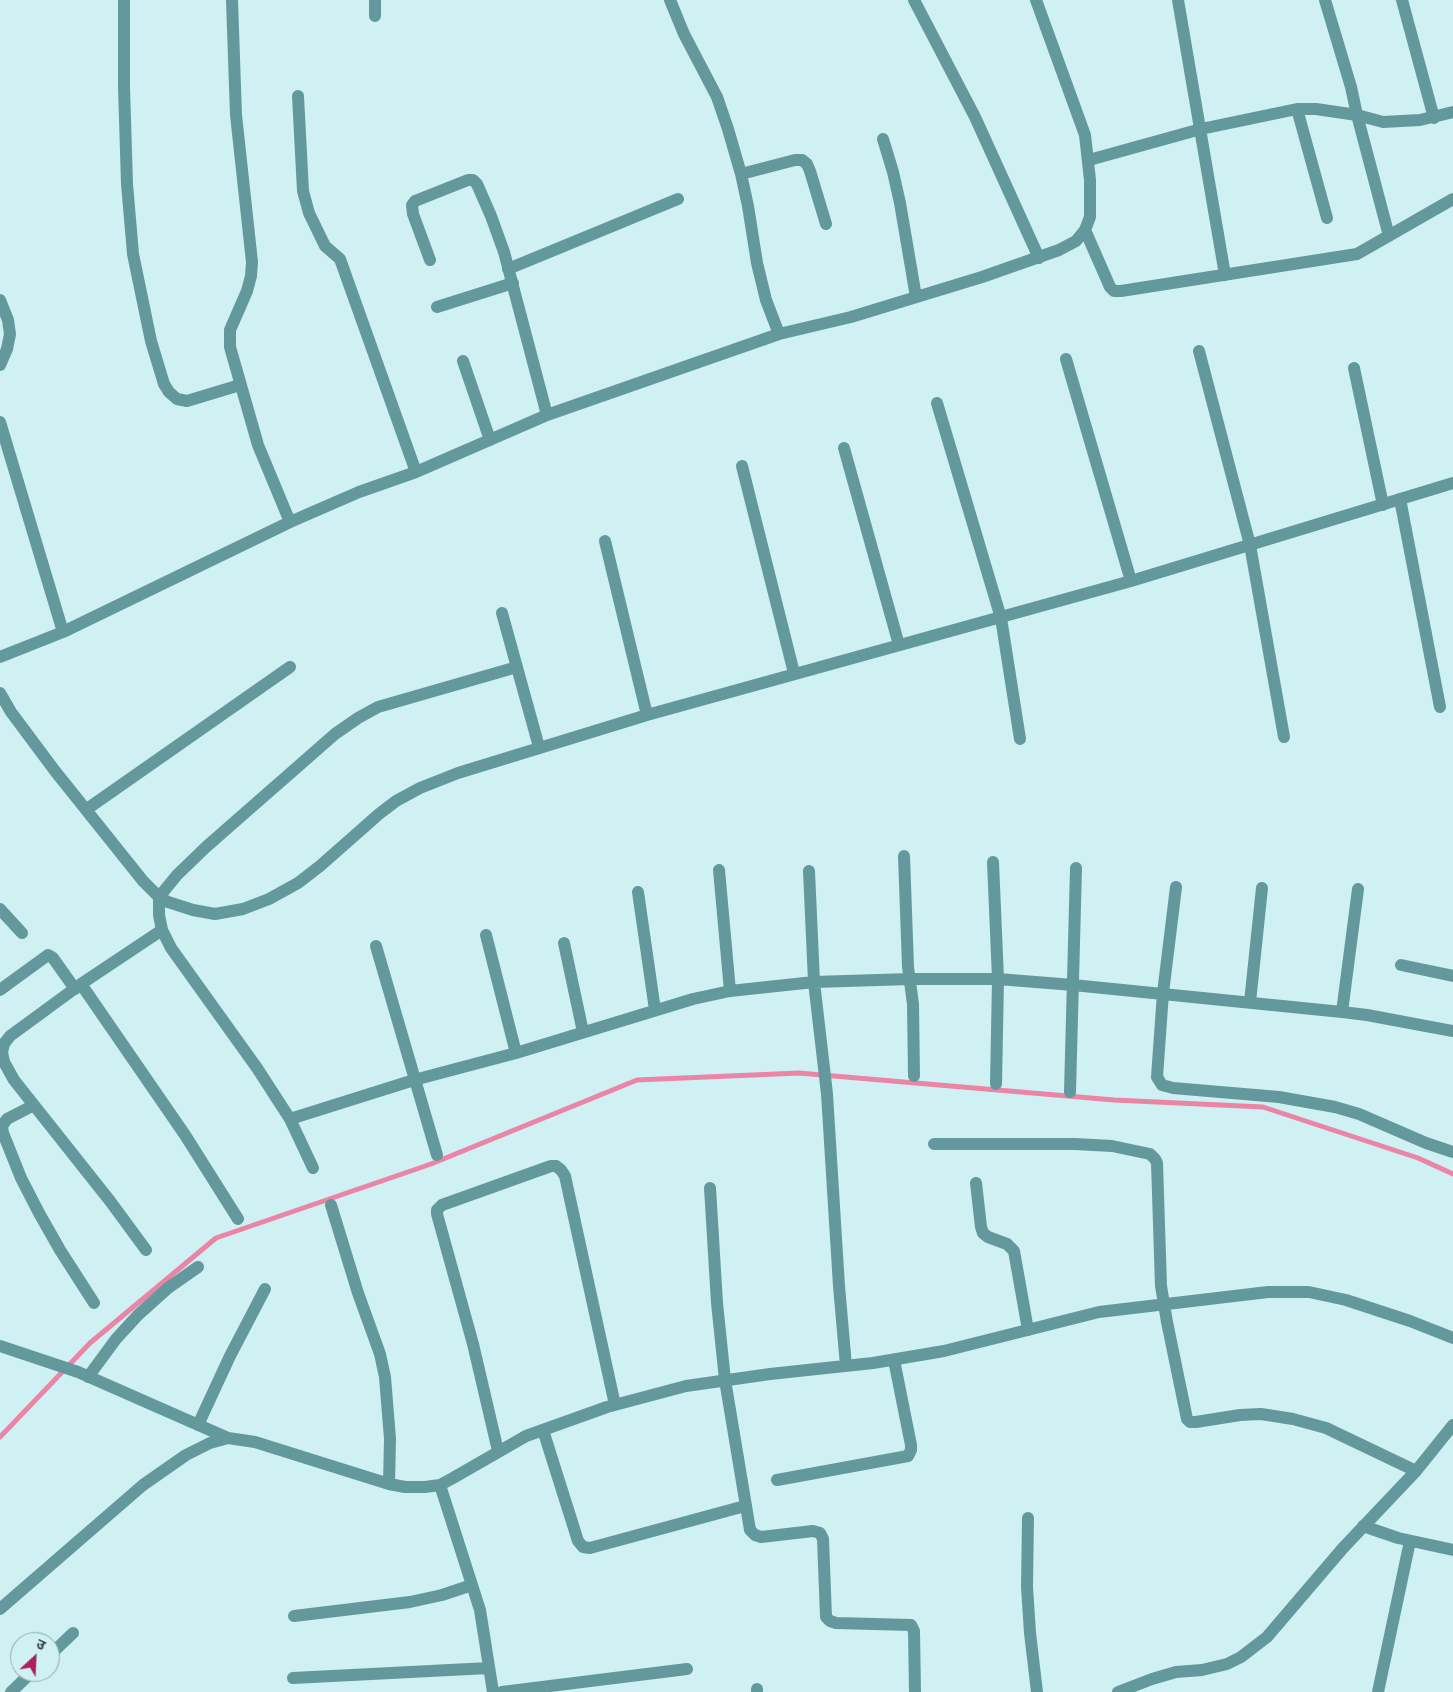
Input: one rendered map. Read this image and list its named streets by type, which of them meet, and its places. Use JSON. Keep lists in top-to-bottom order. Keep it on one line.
{"north":"top right"}
